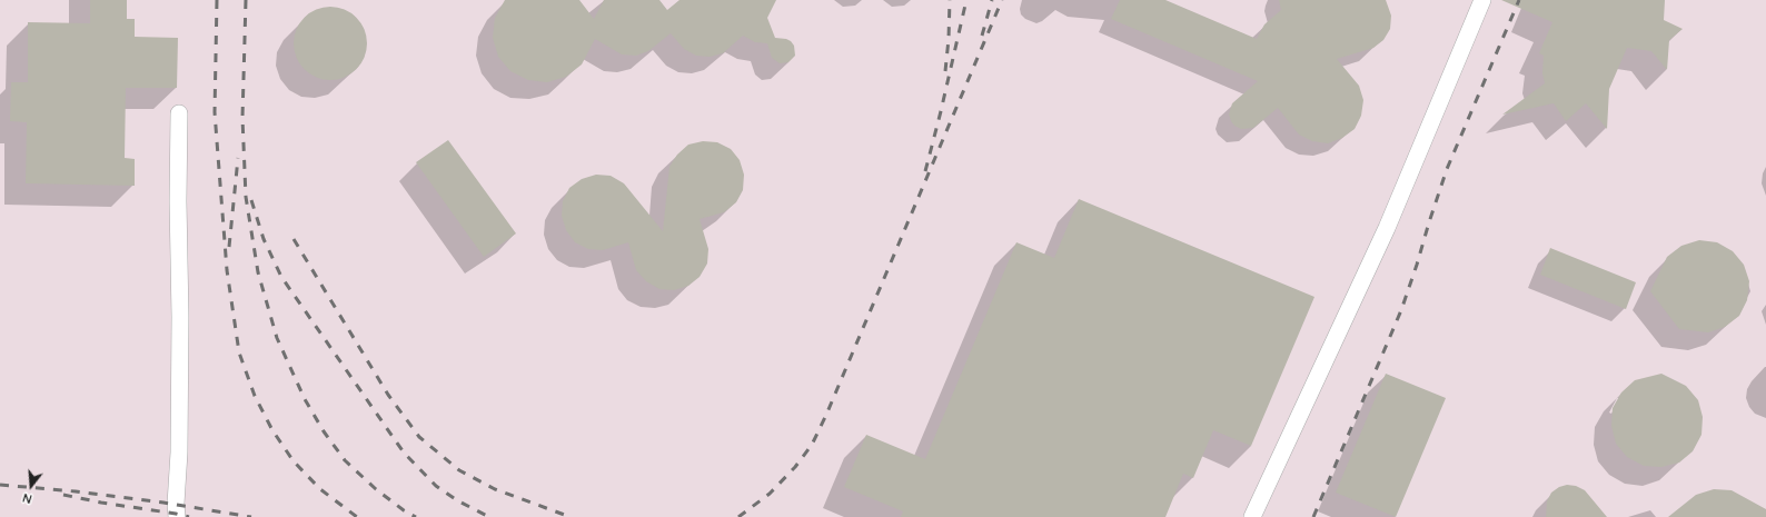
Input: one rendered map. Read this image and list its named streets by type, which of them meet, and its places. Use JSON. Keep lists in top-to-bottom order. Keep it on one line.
{"north":"bottom"}
